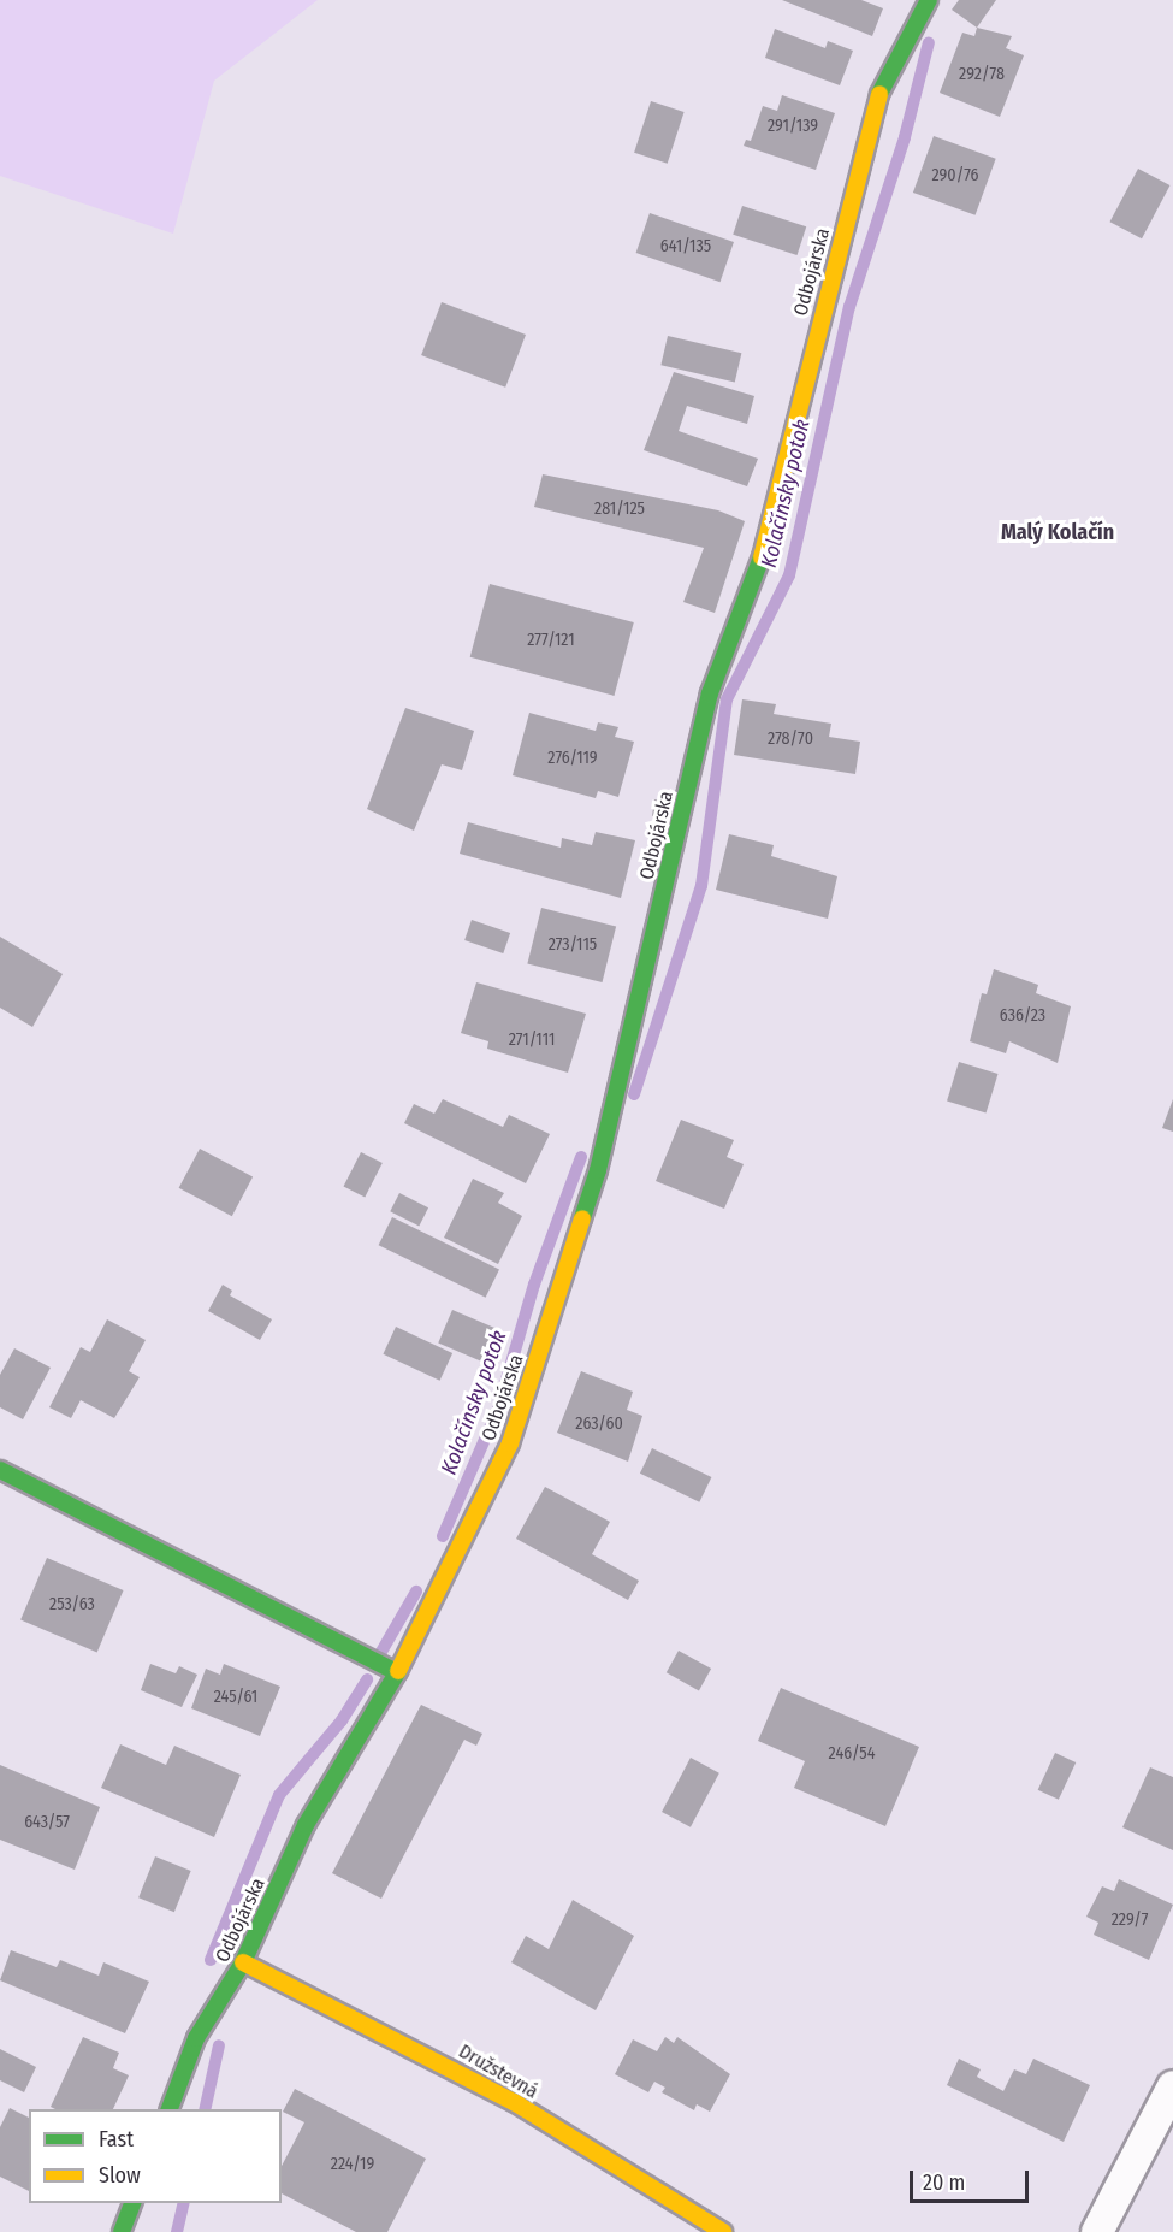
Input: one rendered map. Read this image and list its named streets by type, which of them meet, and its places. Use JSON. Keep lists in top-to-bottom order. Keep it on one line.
{"streets":{"street":["Odbojárska","Družstevná"]},"crossings":[["Odbojárska","Družstevná"]],"districts":["Malý Kolačín"],"water":["Kolačínsky potok"],"house_numbers":["292/78","291/139","290/76","641/135","281/125","277/121","278/70","276/119","273/115","636/23","271/111","263/60","253/63","245/61","246/54","643/57","229/7","224/19"],"legend":["Fast","Slow"],"scale_bar":"20 m"}
